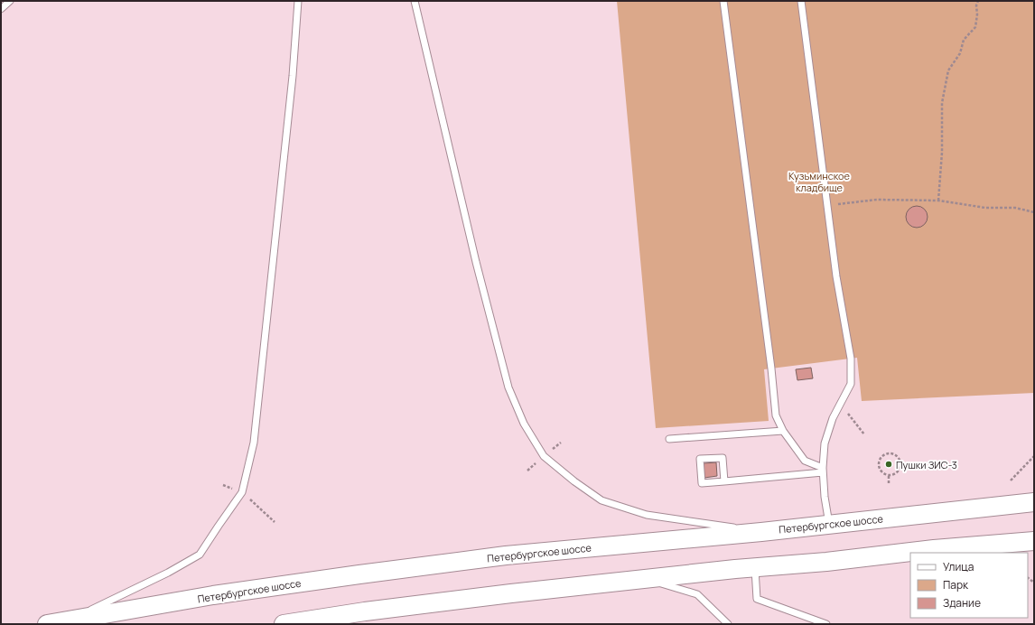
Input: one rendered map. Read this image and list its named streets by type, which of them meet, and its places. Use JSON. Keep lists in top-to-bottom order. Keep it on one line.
{"streets":{"main road":["Петербургское шоссе"]},"parks":["Кузьминское кладбище"],"places":["Пушки ЗИС-3"],"legend":["Улица","Парк","Здание"]}
